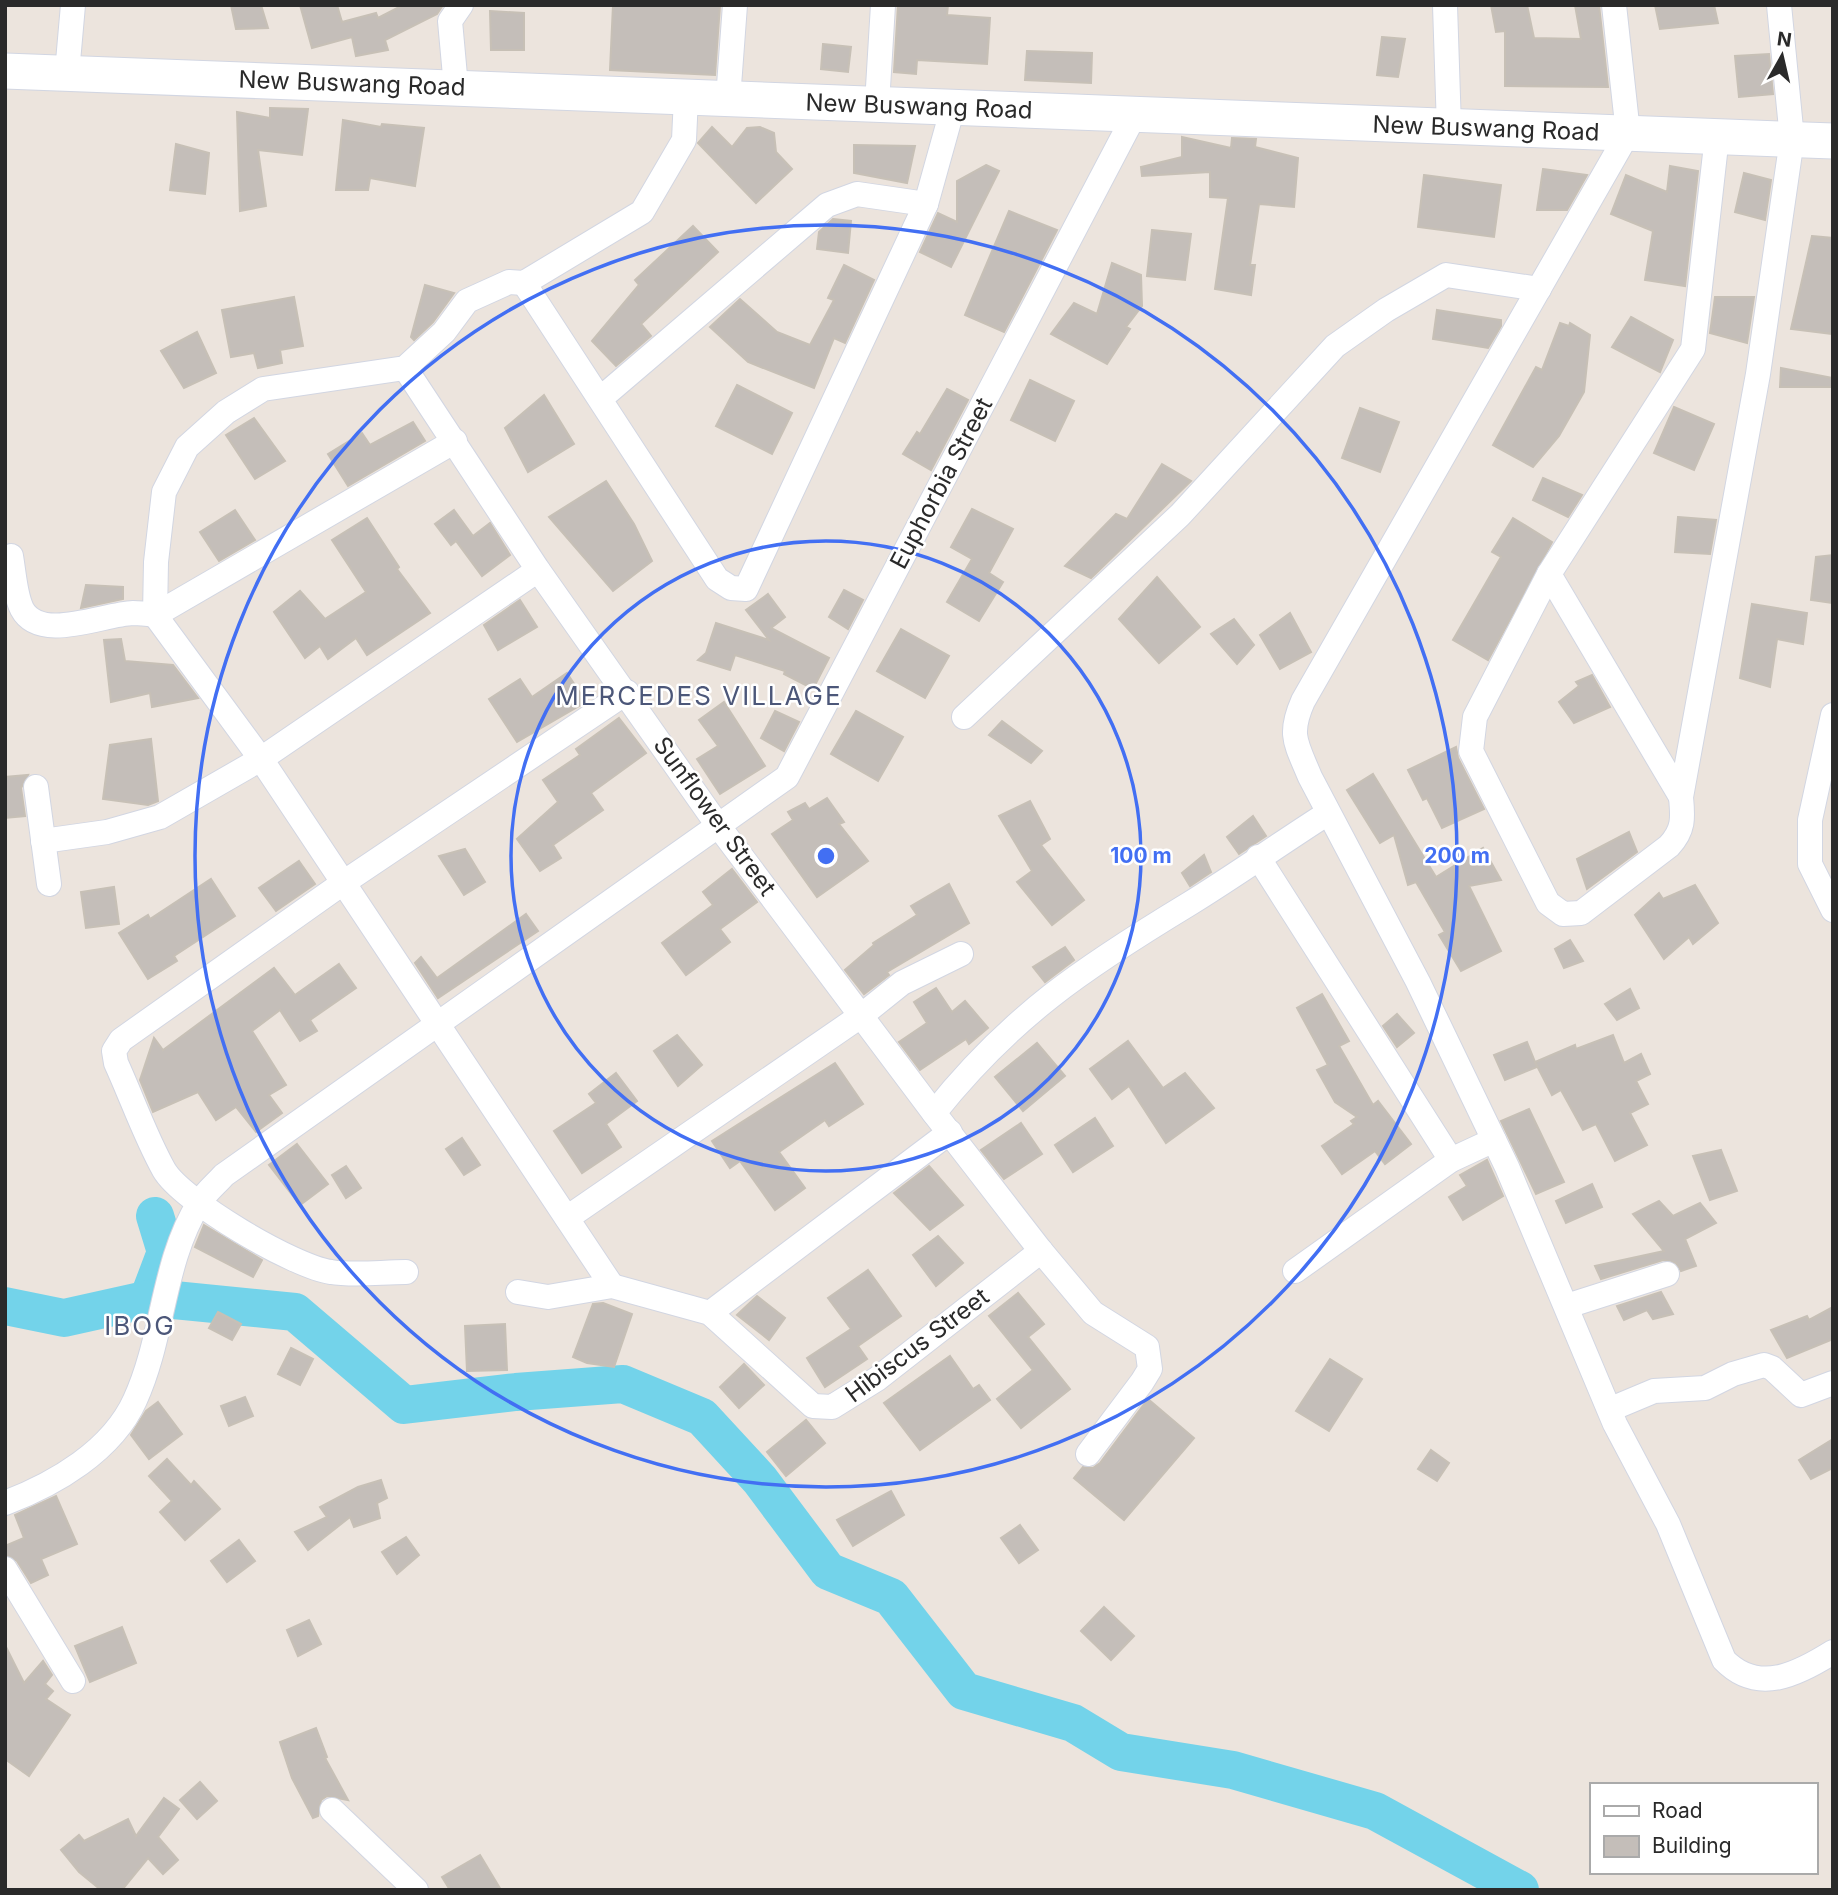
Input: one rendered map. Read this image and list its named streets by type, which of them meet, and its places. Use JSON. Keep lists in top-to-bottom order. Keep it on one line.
{"streets":{"street":["New Buswang Road","Euphorbia Street","Sunflower Street","Hibiscus Street"]},"crossings":[["New Buswang Road","Euphorbia Street"],["Euphorbia Street","Sunflower Street"],["Sunflower Street","Hibiscus Street"]],"districts":["MERCEDES VILLAGE","IBOG"],"legend":["Road","Building"],"north":"top","rings":["100 m","200 m"]}
